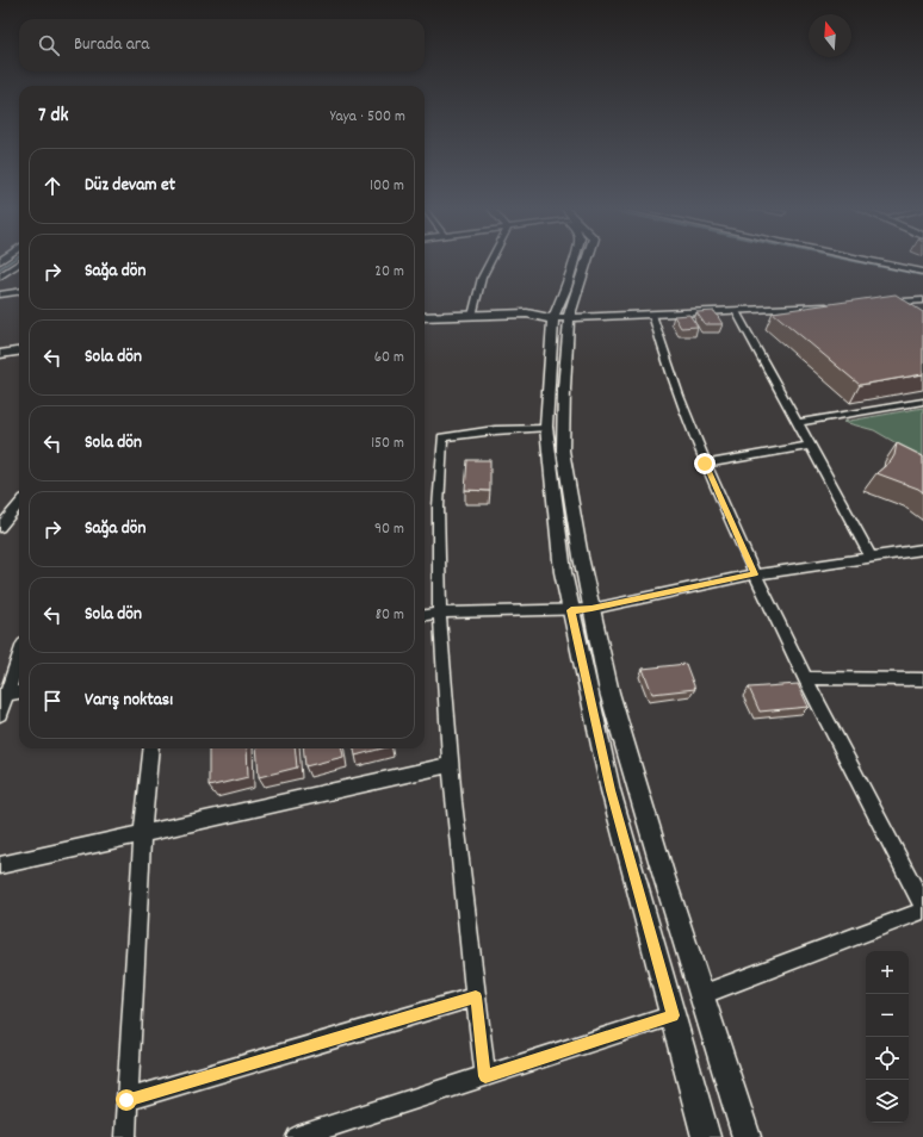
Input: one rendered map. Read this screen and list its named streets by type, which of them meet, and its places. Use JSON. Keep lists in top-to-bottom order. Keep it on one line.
{"north":"top","page":{"search":"Burada ara","heading":["7 dk","Yaya · 500 m"],"list":[["Düz devam et","100 m"],["Sağa dön","20 m"],["Sola dön","60 m"],["Sola dön","150 m"],["Sağa dön","90 m"],["Sola dön","80 m"],"Varış noktası"],"map_buttons":["+","−"]}}
